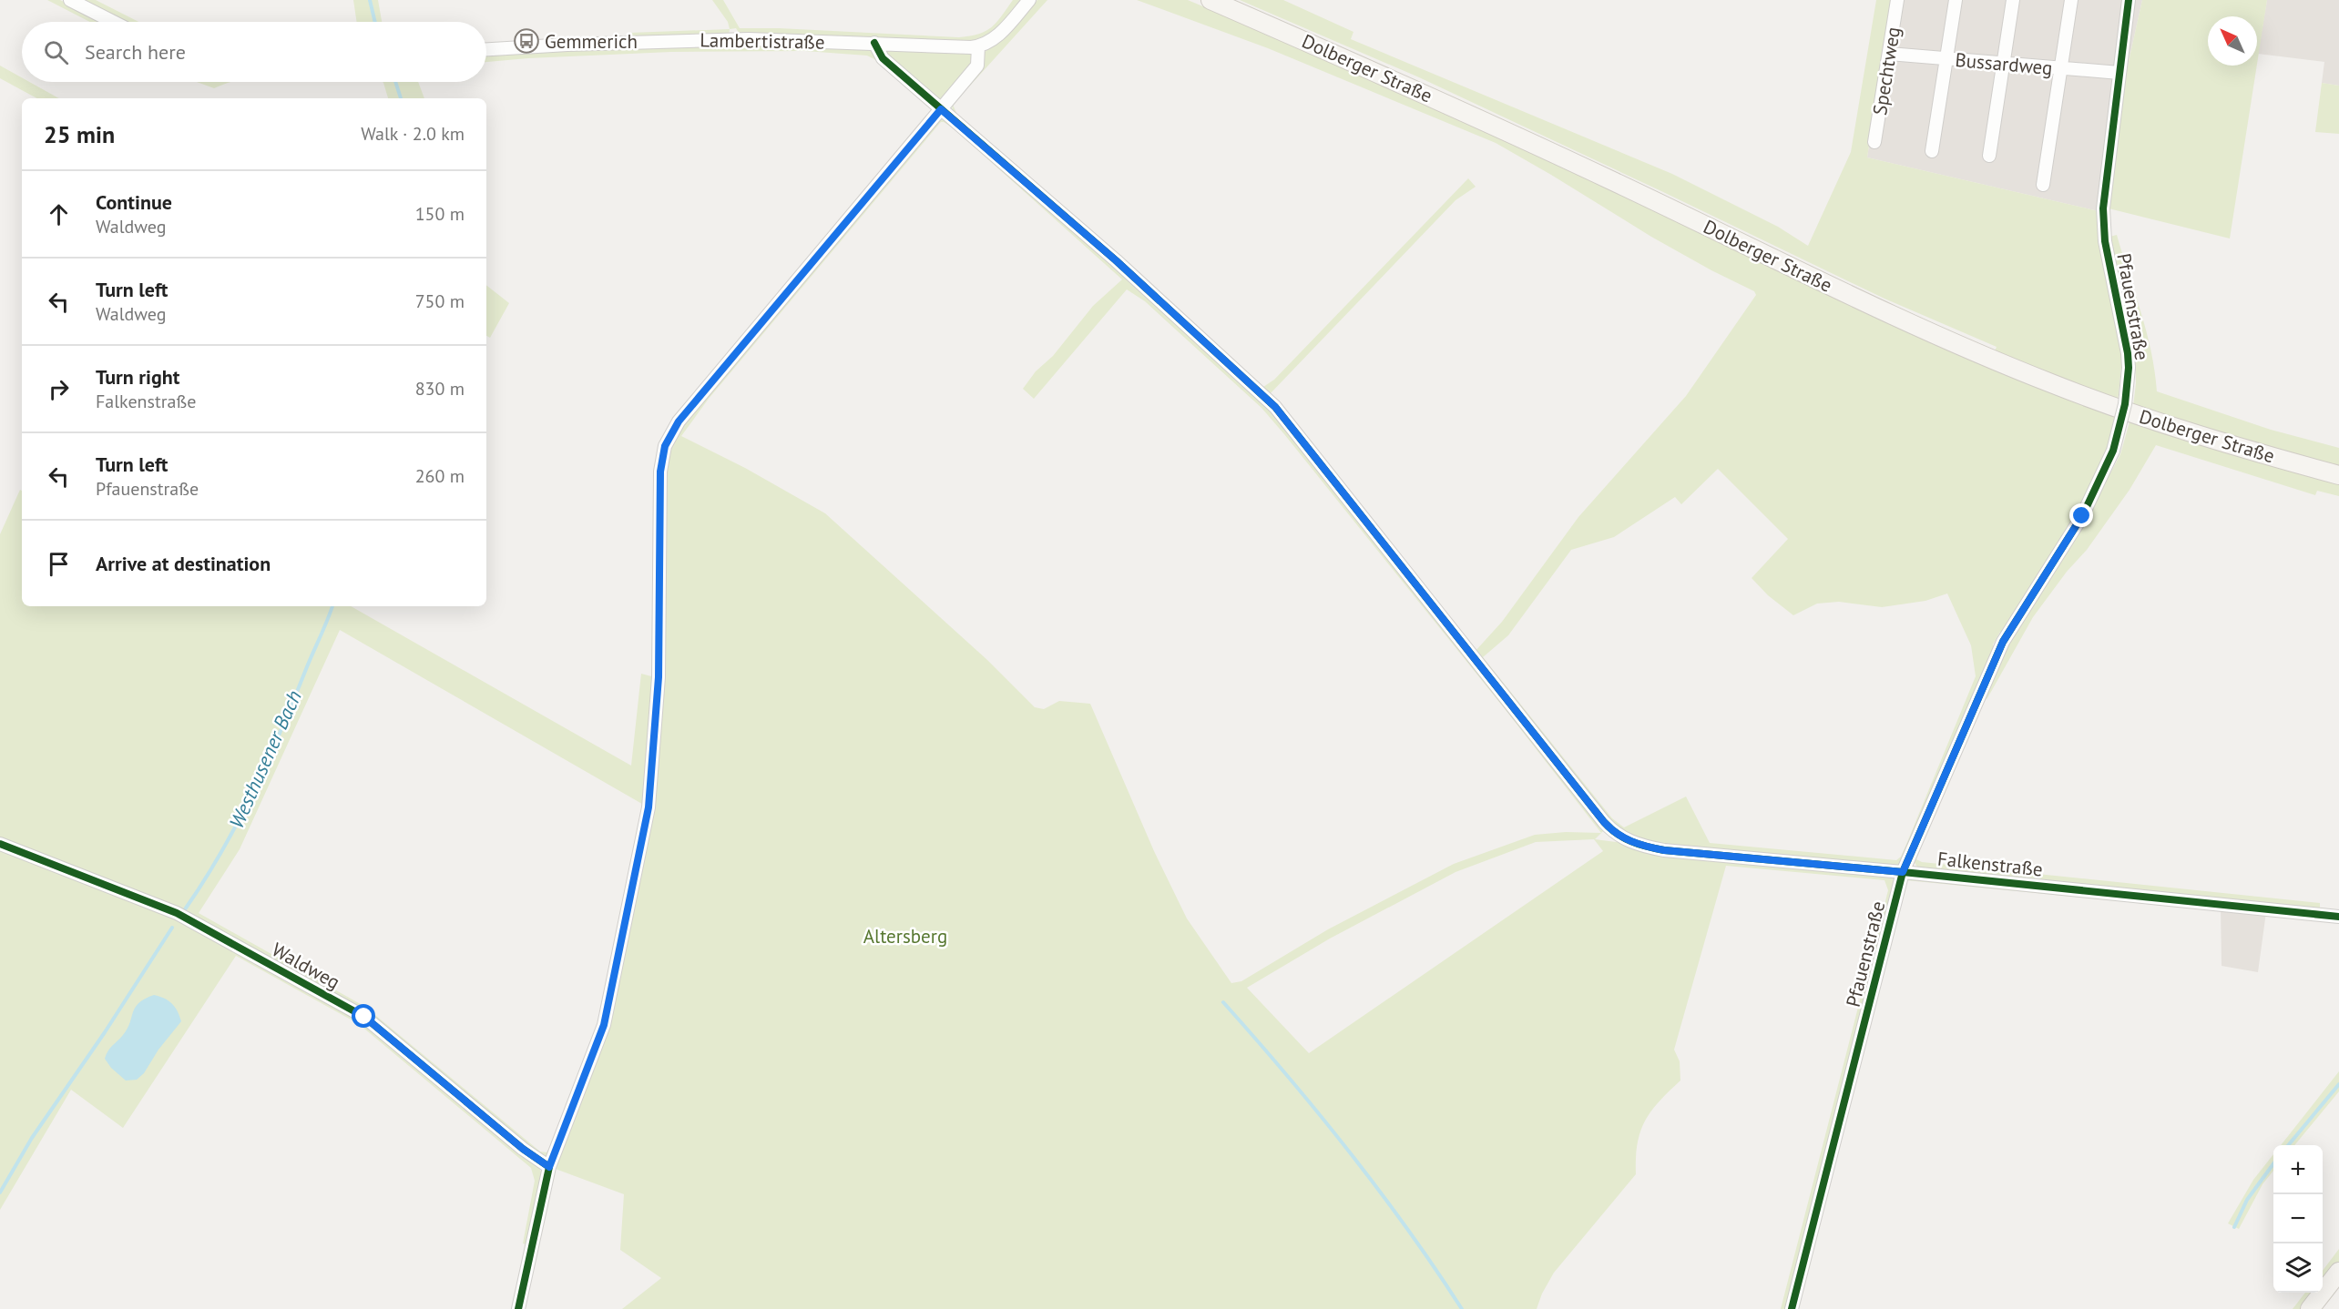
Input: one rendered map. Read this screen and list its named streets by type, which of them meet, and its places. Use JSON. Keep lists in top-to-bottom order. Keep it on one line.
{"streets":{"main road":["Dolberger Straße"],"street":["Lambertistraße","Bussardweg","Spechtweg","Pfauenstraße","Falkenstraße","Waldweg"]},"crossings":[["Lambertistraße","Falkenstraße"],["Bussardweg","Spechtweg"],["Bussardweg","Pfauenstraße"],["Pfauenstraße","Falkenstraße"]],"water":["Westhusener Bach"],"parks":["Altersberg"],"places":{"bus stop":["Gemmerich"]},"north":"top left","page":{"search":"Search here","heading":["25 min","Walk · 2.0 km"],"list":[["Continue","Waldweg","150 m"],["Turn left","Waldweg","750 m"],["Turn right","Falkenstraße","830 m"],["Turn left","Pfauenstraße","260 m"],"Arrive at destination"],"map_buttons":["+","−"]}}
